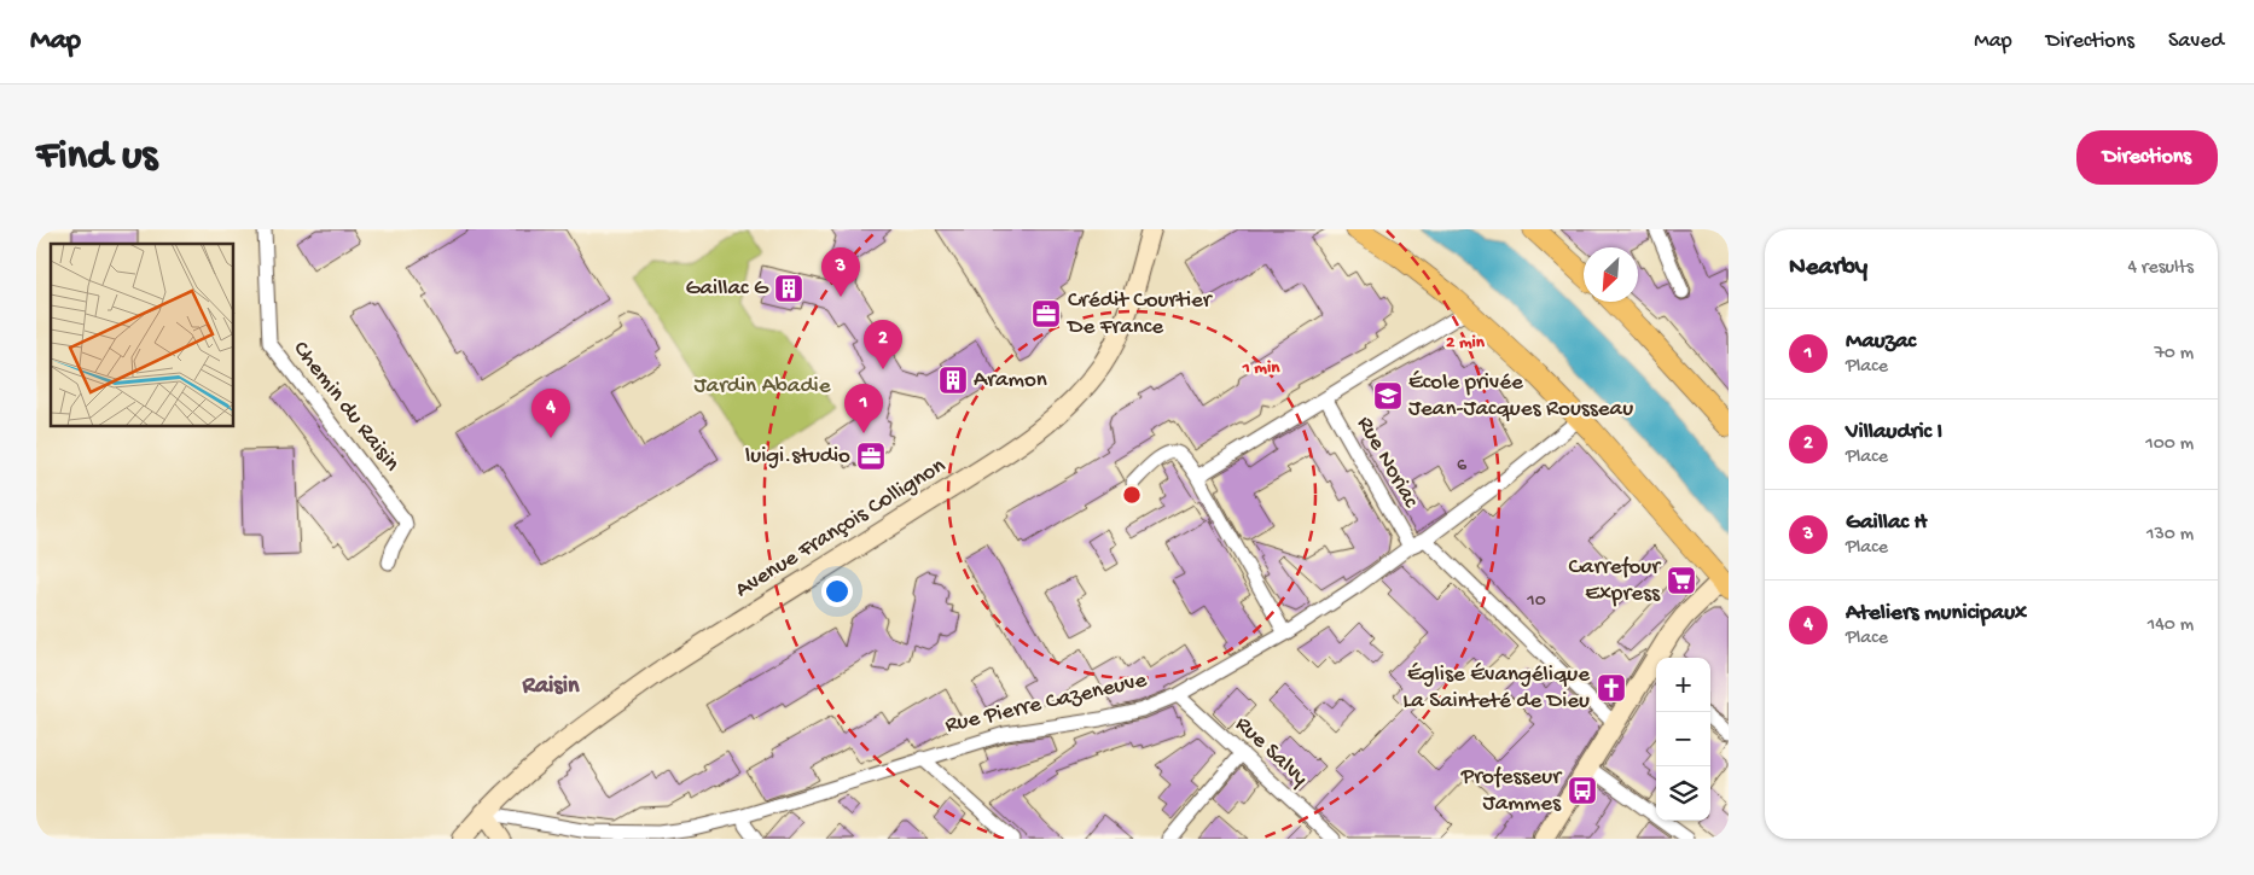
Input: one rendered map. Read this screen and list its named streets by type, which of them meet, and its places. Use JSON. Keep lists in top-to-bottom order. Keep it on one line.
{"streets":{"street":["Chemin du Raisin","Rue Noriac","Avenue François Collignon","Rue Pierre Cazeneuve","Rue Salvy"]},"crossings":[["Rue Noriac","Rue Pierre Cazeneuve"],["Avenue François Collignon","Rue Pierre Cazeneuve"],["Rue Pierre Cazeneuve","Rue Salvy"]],"districts":["Raisin"],"parks":["Jardin Abadie"],"places":{"building":["Gaillac G","Aramon"],"office":["Crédit Courtier De France","luigi.studio"],"school or university":["École privée Jean-Jacques Rousseau"],"supermarket":["Carrefour Express"],"church":["Église Évangélique La Sainteté de Dieu"],"bus stop":["Professeur Jammes"]},"house_numbers":["6","10"],"north":"bottom left","page":{"header":"Map","nav":["Map","Directions","Saved"],"buttons":"Directions","title":"Find us","heading":["Nearby","4 results"],"pins":["3","2","1","4"],"list":[{"mark":"1","name":"Mauzac","note":"Place","value":"70 m"},{"mark":"2","name":"Villaudric I","note":"Place","value":"100 m"},{"mark":"3","name":"Gaillac H","note":"Place","value":"130 m"},{"mark":"4","name":"Ateliers municipaux","note":"Place","value":"140 m"}],"map_buttons":["+","−"]},"rings":["2 min","1 min"]}
